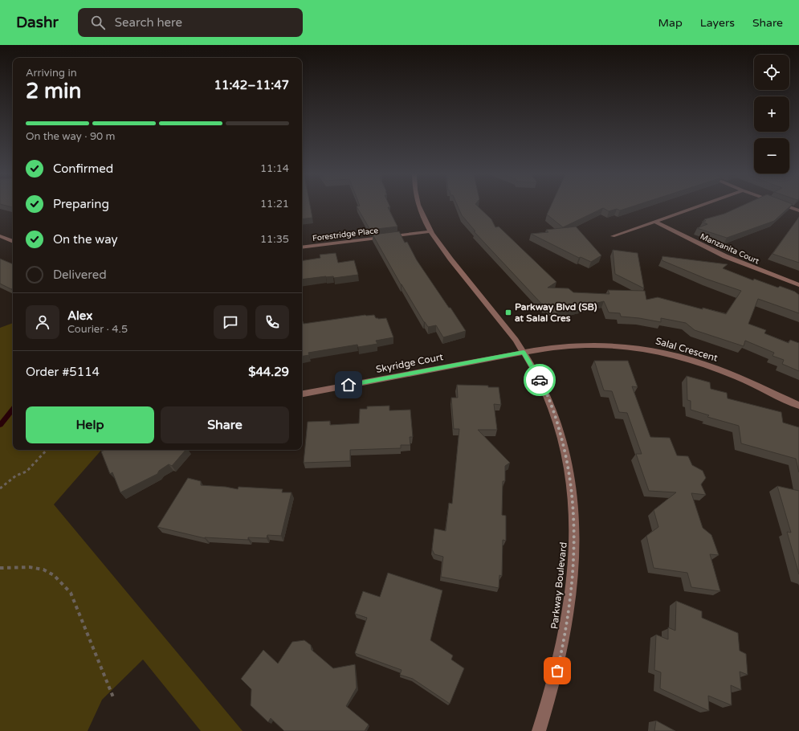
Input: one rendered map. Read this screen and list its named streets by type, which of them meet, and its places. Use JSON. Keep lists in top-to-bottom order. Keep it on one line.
{"streets":{"street":["Forestridge Place","Manzanita Court","Salal Crescent","Skyridge Court","Parkway Boulevard"]},"crossings":[["Forestridge Place","Parkway Boulevard"],["Salal Crescent","Skyridge Court"],["Salal Crescent","Parkway Boulevard"],["Skyridge Court","Parkway Boulevard"]],"places":{"transit":["Parkway Blvd (SB) at Salal Cres"]},"page":{"header":"Dashr","search":"Search here","nav":["Map","Layers","Share"],"map_buttons":["+","−"],"heading":["2 min","Arriving in","11:42–11:47"],"panel":["Alex","Courier · 4.5","Order #5114","$44.29"],"bar":"On the way · 90 m","list":[["Confirmed","11:14"],["Preparing","11:21"],["On the way","11:35"],"Delivered"],"buttons":["Help","Share"]}}
